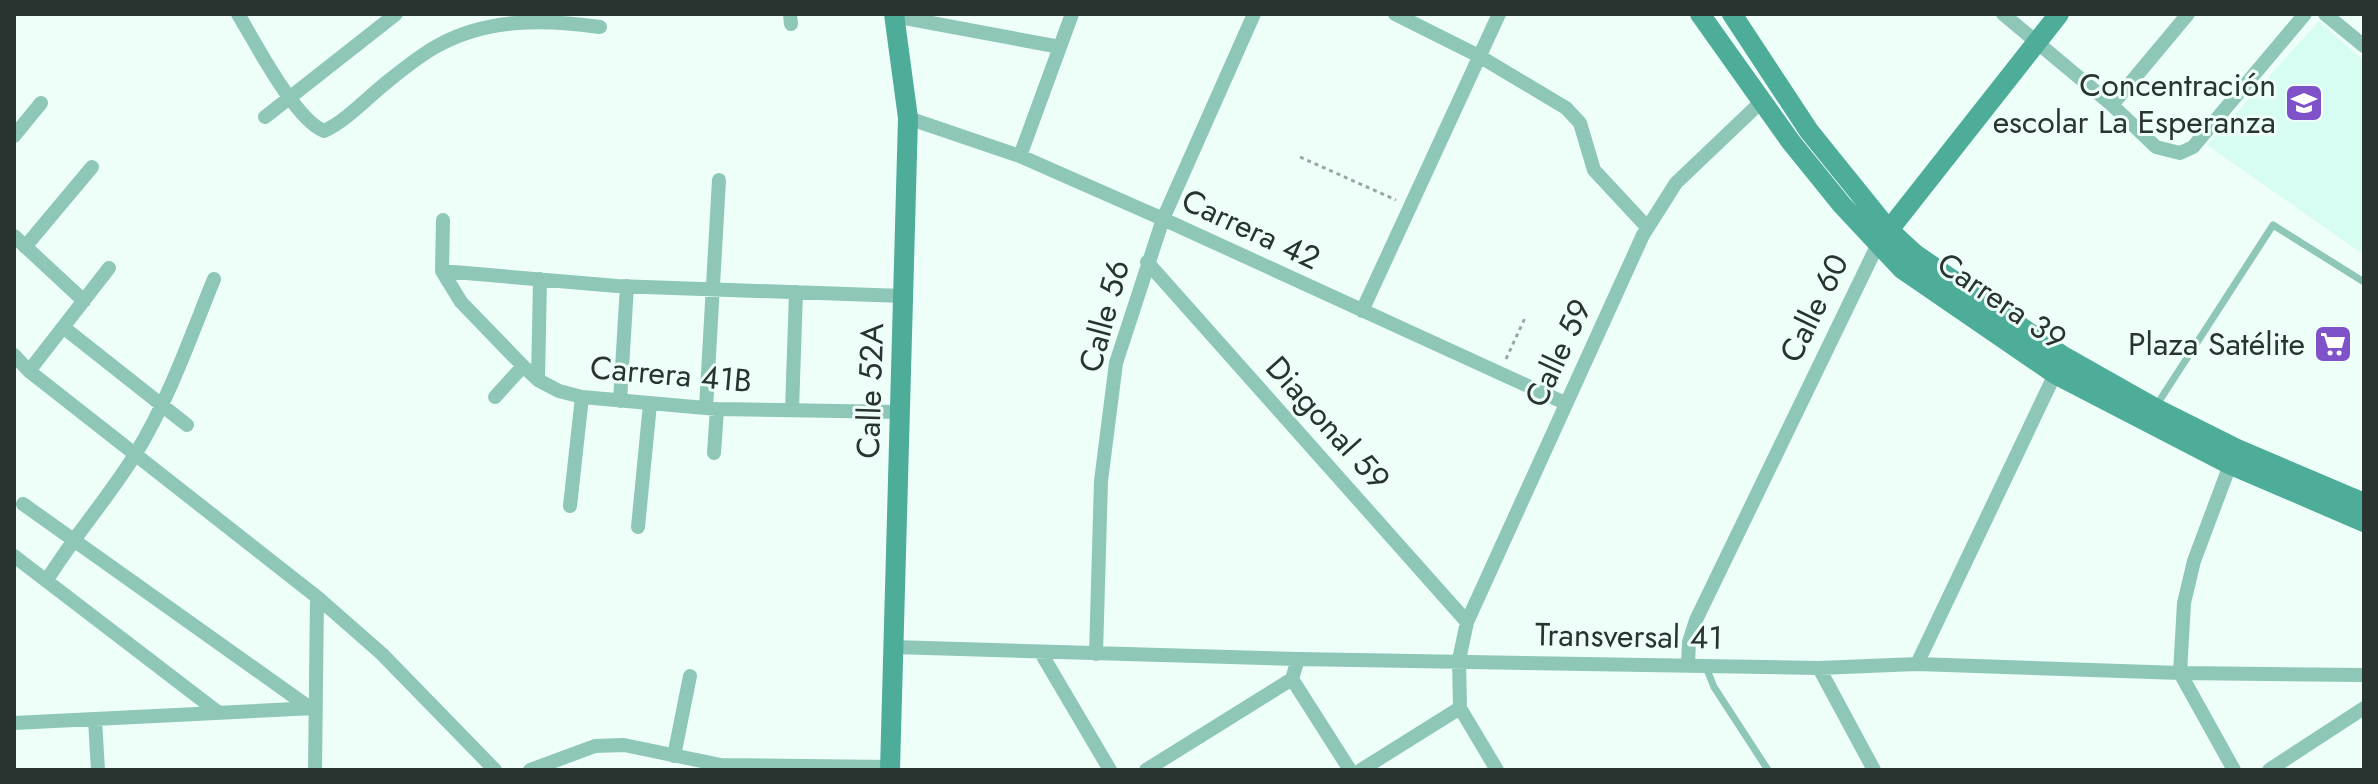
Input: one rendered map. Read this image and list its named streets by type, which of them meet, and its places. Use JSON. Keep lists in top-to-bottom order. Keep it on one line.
{"streets":{"main road":["Carrera 39","Calle 60","Calle 52A"],"street":["Carrera 42","Calle 56","Calle 59","Carrera 41B","Diagonal 59","Transversal 41"]},"crossings":[["Carrera 42","Calle 56"],["Carrera 42","Calle 59"],["Carrera 42","Calle 52A"],["Carrera 39","Calle 60"],["Carrera 39","Calle 59"],["Calle 60","Transversal 41"],["Calle 56","Diagonal 59"],["Calle 56","Transversal 41"],["Calle 59","Diagonal 59"],["Calle 59","Transversal 41"],["Carrera 41B","Calle 52A"],["Calle 52A","Transversal 41"]],"places":{"school or university":["Concentración escolar La Esperanza"],"supermarket":["Plaza Satélite"]}}
